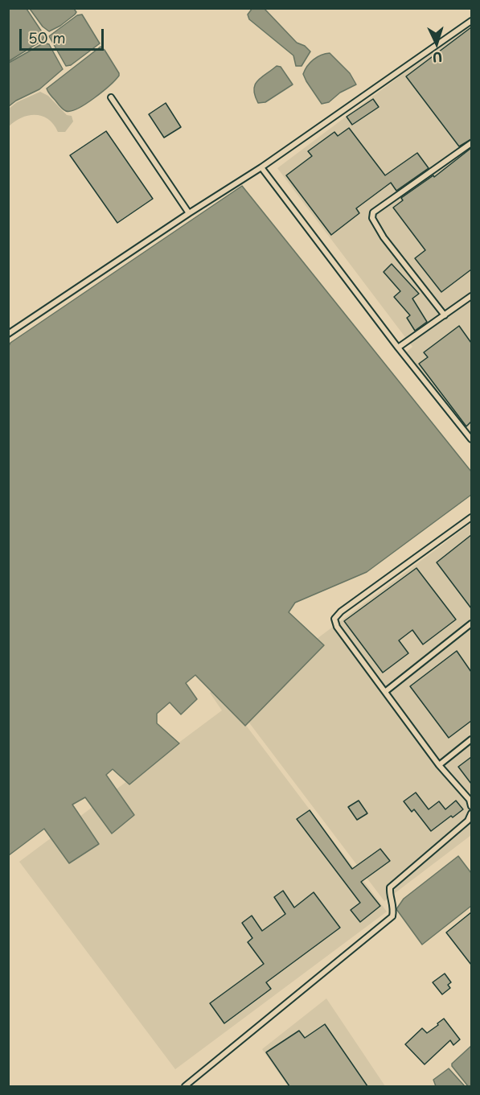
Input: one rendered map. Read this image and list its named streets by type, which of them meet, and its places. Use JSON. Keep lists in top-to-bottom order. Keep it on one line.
{"scale_bar":"50 m","north":"bottom"}
